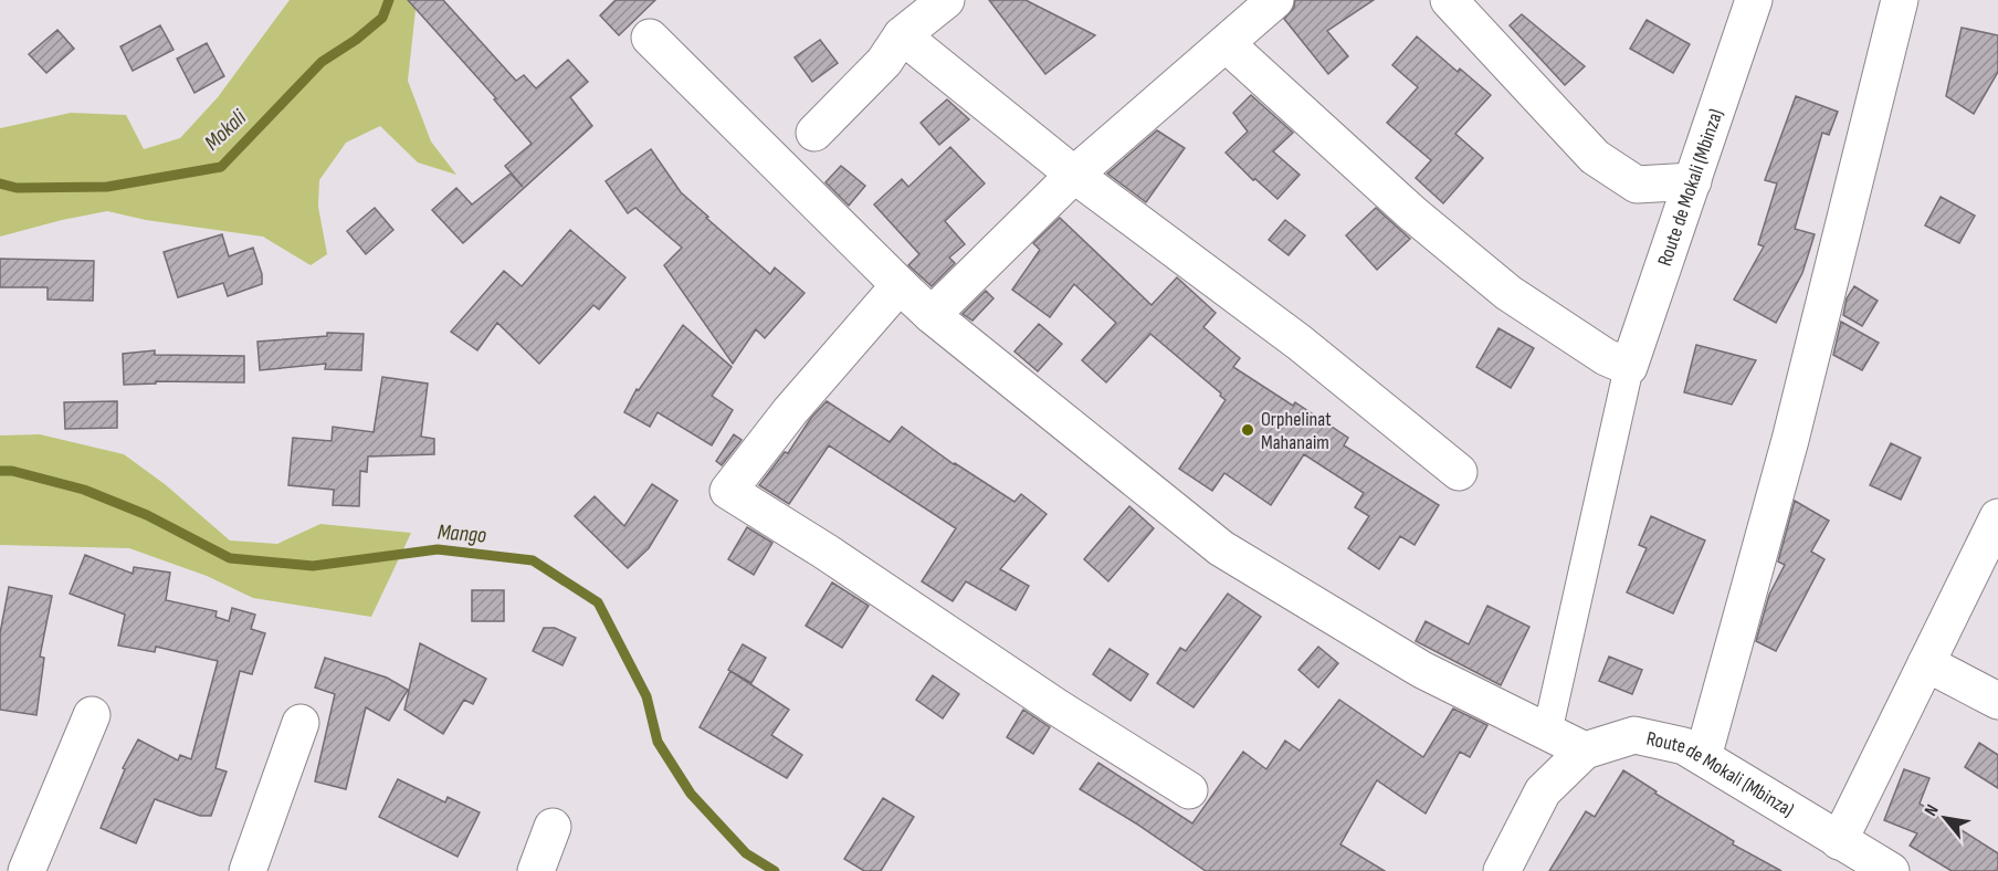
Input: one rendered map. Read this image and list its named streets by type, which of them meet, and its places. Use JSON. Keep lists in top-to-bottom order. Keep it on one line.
{"streets":{"street":["Route de Mokali (Mbinza)"]},"water":["Mokali","Mango"],"places":["Orphelinat Mahanaim"],"north":"top left"}
